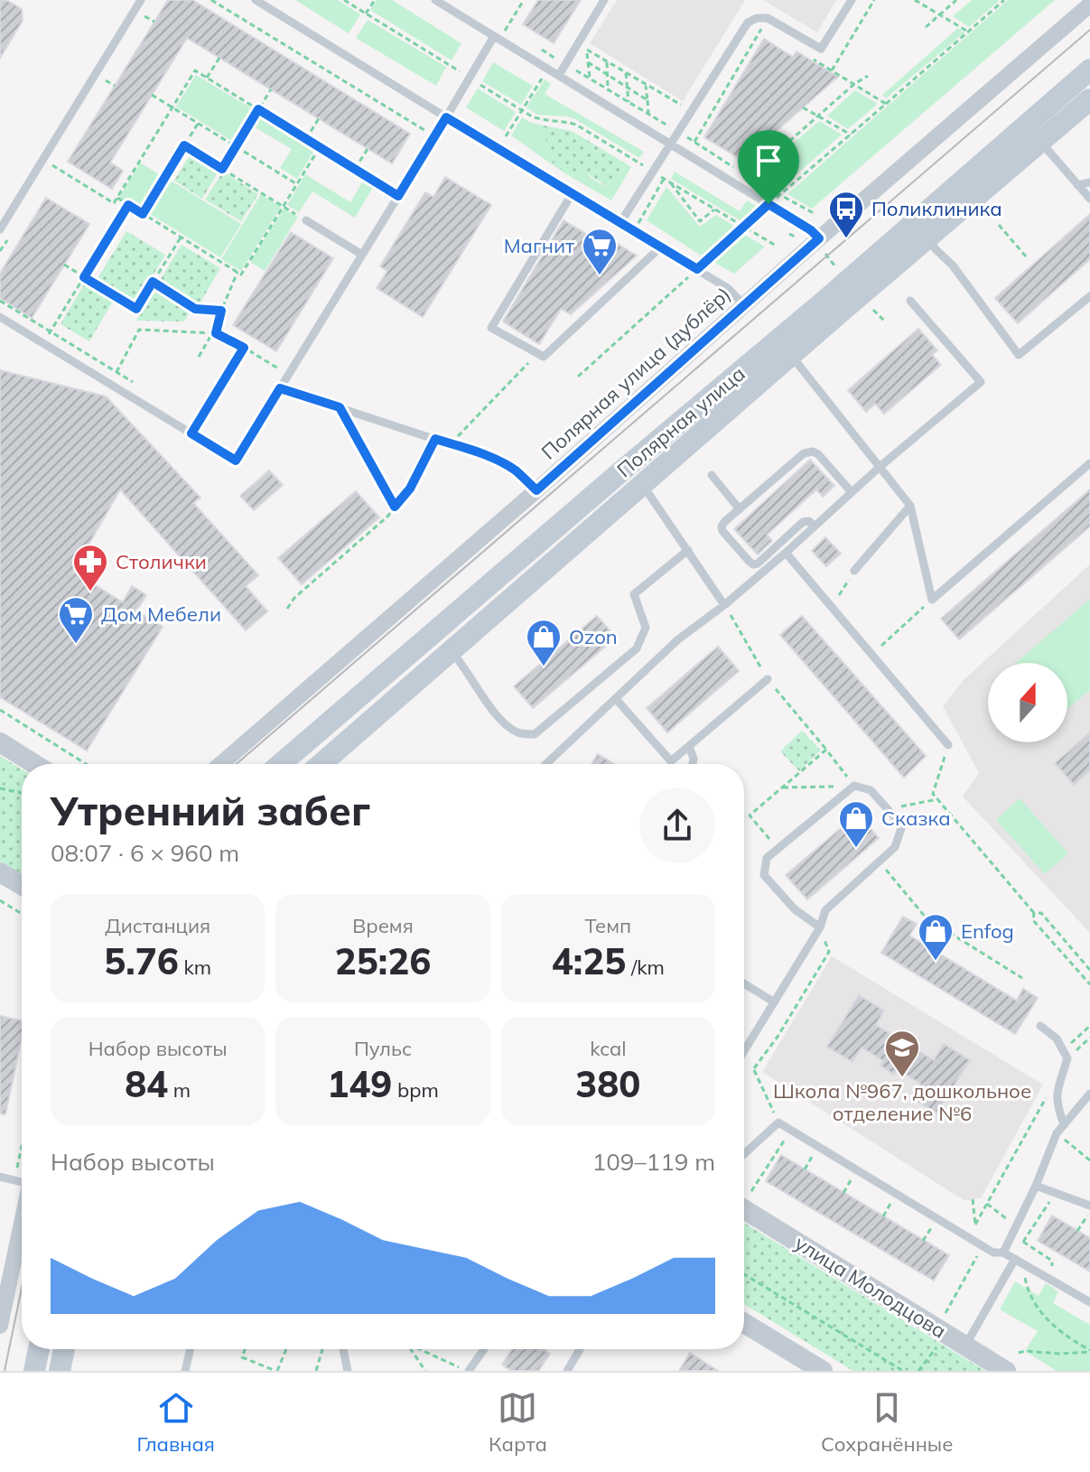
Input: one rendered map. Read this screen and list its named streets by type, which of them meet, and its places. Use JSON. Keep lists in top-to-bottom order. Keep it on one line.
{"streets":{"main road":["Полярная улица"],"street":["Полярная улица (дублёр)","улица Молодцова"]},"places":{"bus stop":["Поликлиника"],"supermarket":["Магнит","Дом Мебели"],"pharmacy":["Столички"],"shop":["Ozon","Сказка","Enfog"],"school or university":["Школа №967, дошкольное отделение №6"]},"north":"top","page":{"heading":["Утренний забег","08:07 · 6 × 960 m"],"stats":[["Дистанция","5.76 km"],["Время","25:26"],["Темп","4:25 /km"],["Набор высоты","84 m"],["Пульс","149 bpm"],["kcal","380"]],"chart":["Набор высоты","109–119 m"],"tabs":["Главная","Карта","Сохранённые"]}}
